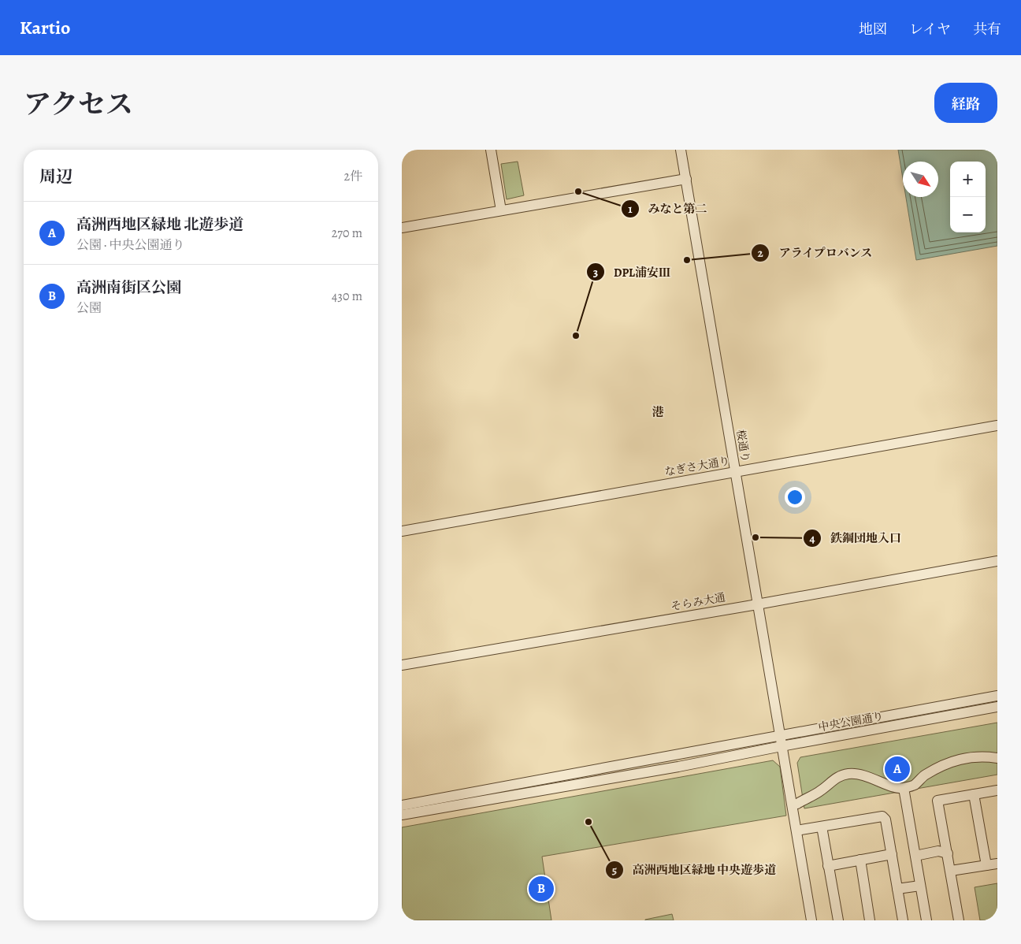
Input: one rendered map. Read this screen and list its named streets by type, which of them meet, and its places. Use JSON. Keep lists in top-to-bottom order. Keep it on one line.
{"streets":{"street":["桜通り","なぎさ大通り","そらみ大通","中央公園通り"]},"crossings":[["桜通り","なぎさ大通り"],["桜通り","そらみ大通"],["桜通り","中央公園通り"]],"districts":["港"],"places":["みなと第二","アライプロバンス","DPL浦安Ⅲ","鉄鋼団地入口","高洲西地区緑地 中央遊歩道"],"north":"bottom right","page":{"header":"Kartio","nav":["地図","レイヤ","共有"],"title":"アクセス","buttons":"経路","heading":["周辺","2件"],"map_buttons":["+","−"],"list":[{"mark":"A","name":"高洲西地区緑地 北遊歩道","note":"公園 · 中央公園通り","value":"270 m"},{"mark":"B","name":"高洲南街区公園","note":"公園","value":"430 m"}],"pins":["A","B"]}}
